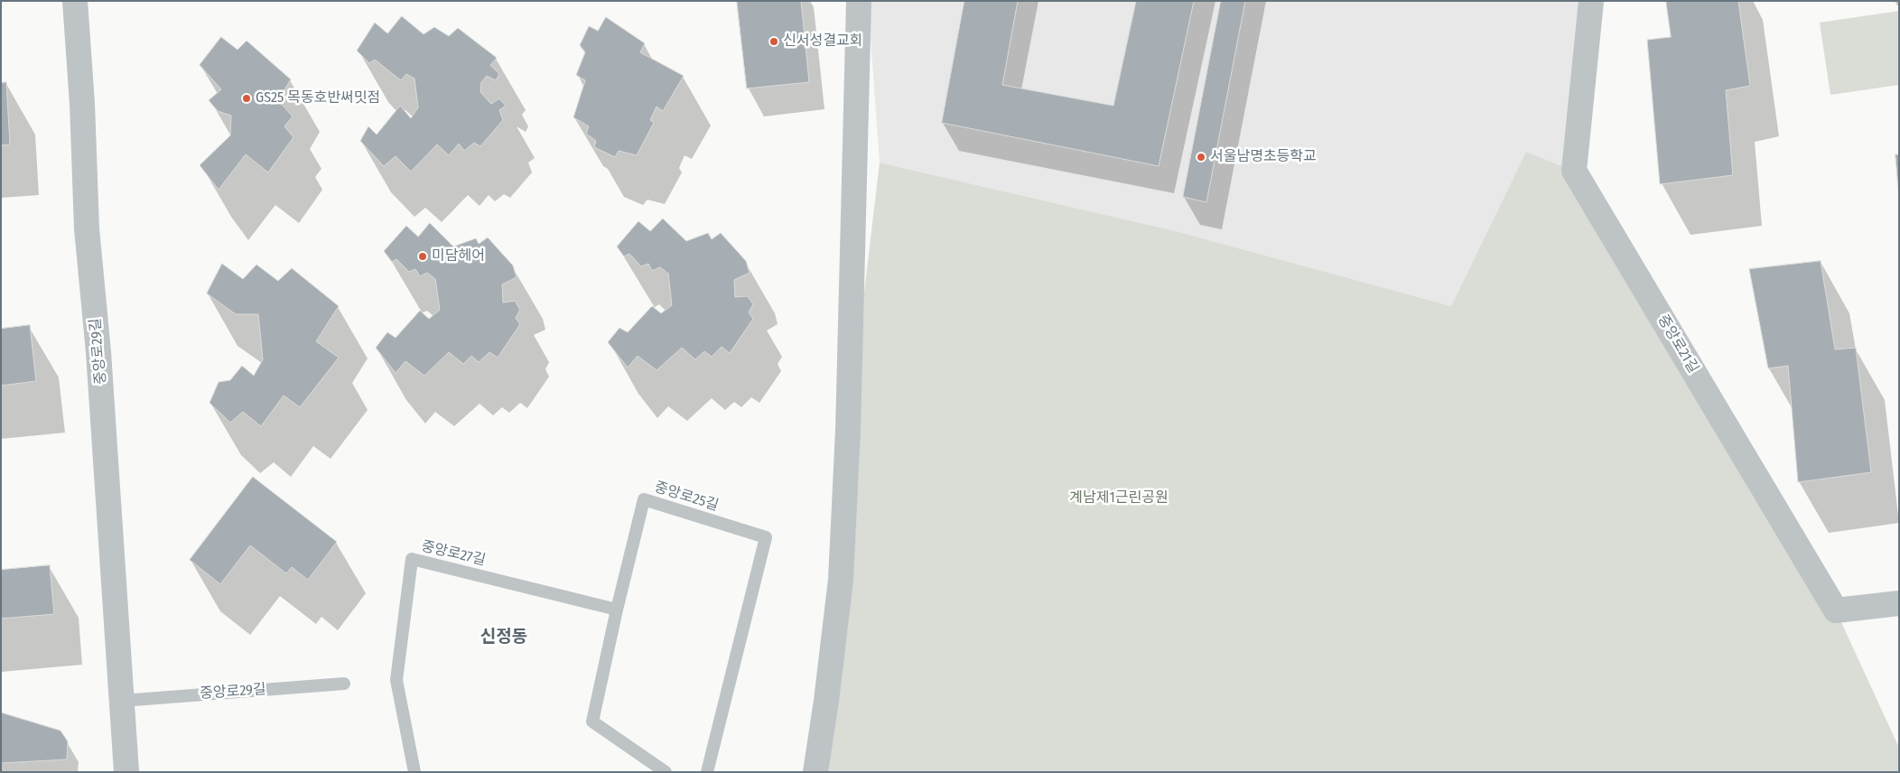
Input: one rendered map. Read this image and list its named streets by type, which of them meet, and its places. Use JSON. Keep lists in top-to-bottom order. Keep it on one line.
{"streets":{"street":["중앙로21길","중앙로29길"],"lane":["중앙로25길","중앙로27길"]},"crossings":[["중앙로25길","중앙로27길"]],"districts":["신정동"],"parks":["계남제1근린공원"],"places":["신서성결교회","GS25 목동호반써밋점","서울남명초등학교","미담헤어"]}
